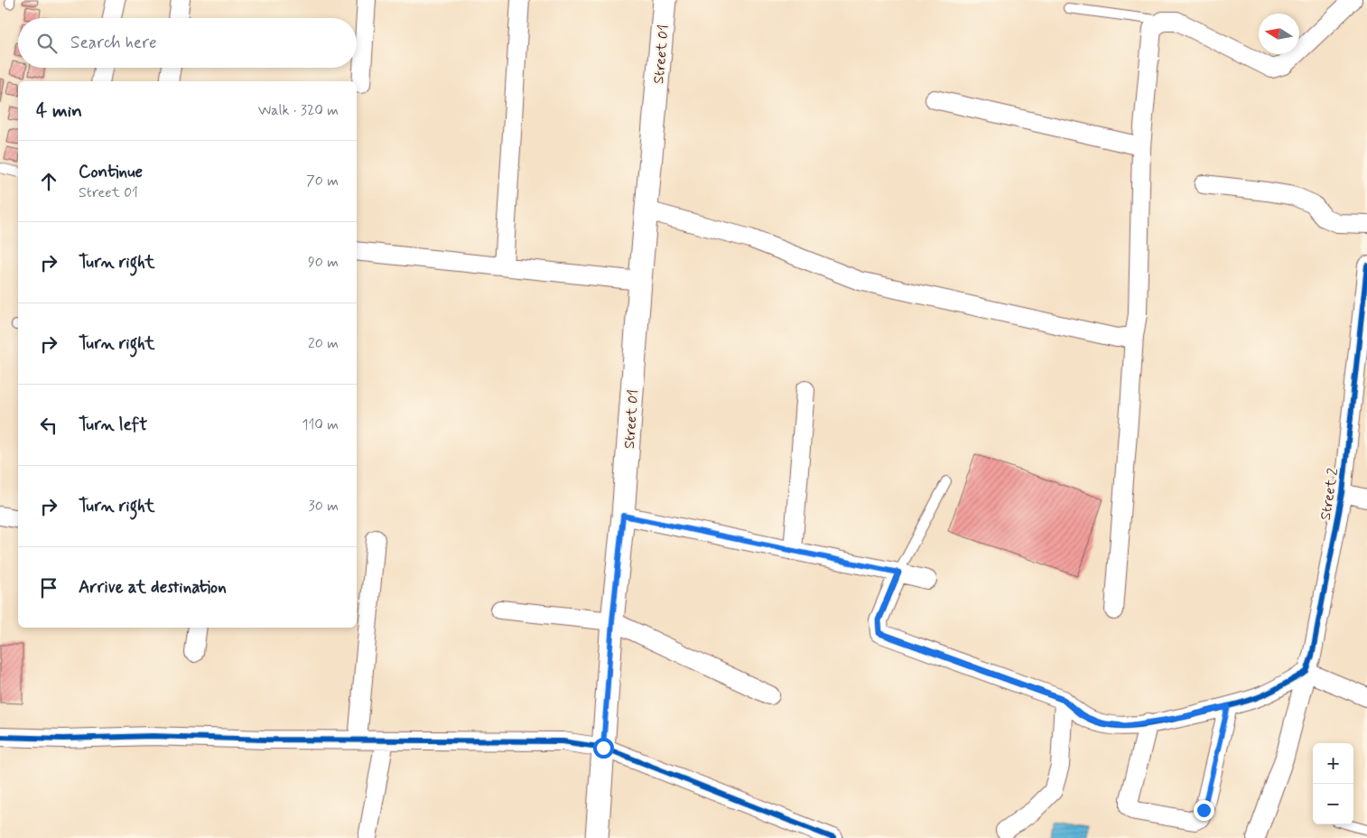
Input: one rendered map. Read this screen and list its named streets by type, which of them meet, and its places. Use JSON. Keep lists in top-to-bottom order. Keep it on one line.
{"streets":{"street":["Street 01","Street 2"]},"north":"left","page":{"search":"Search here","heading":["4 min","Walk · 320 m"],"list":[["Continue","Street 01","70 m"],["Turn right","90 m"],["Turn right","20 m"],["Turn left","110 m"],["Turn right","30 m"],"Arrive at destination"],"map_buttons":["+","−"]}}
